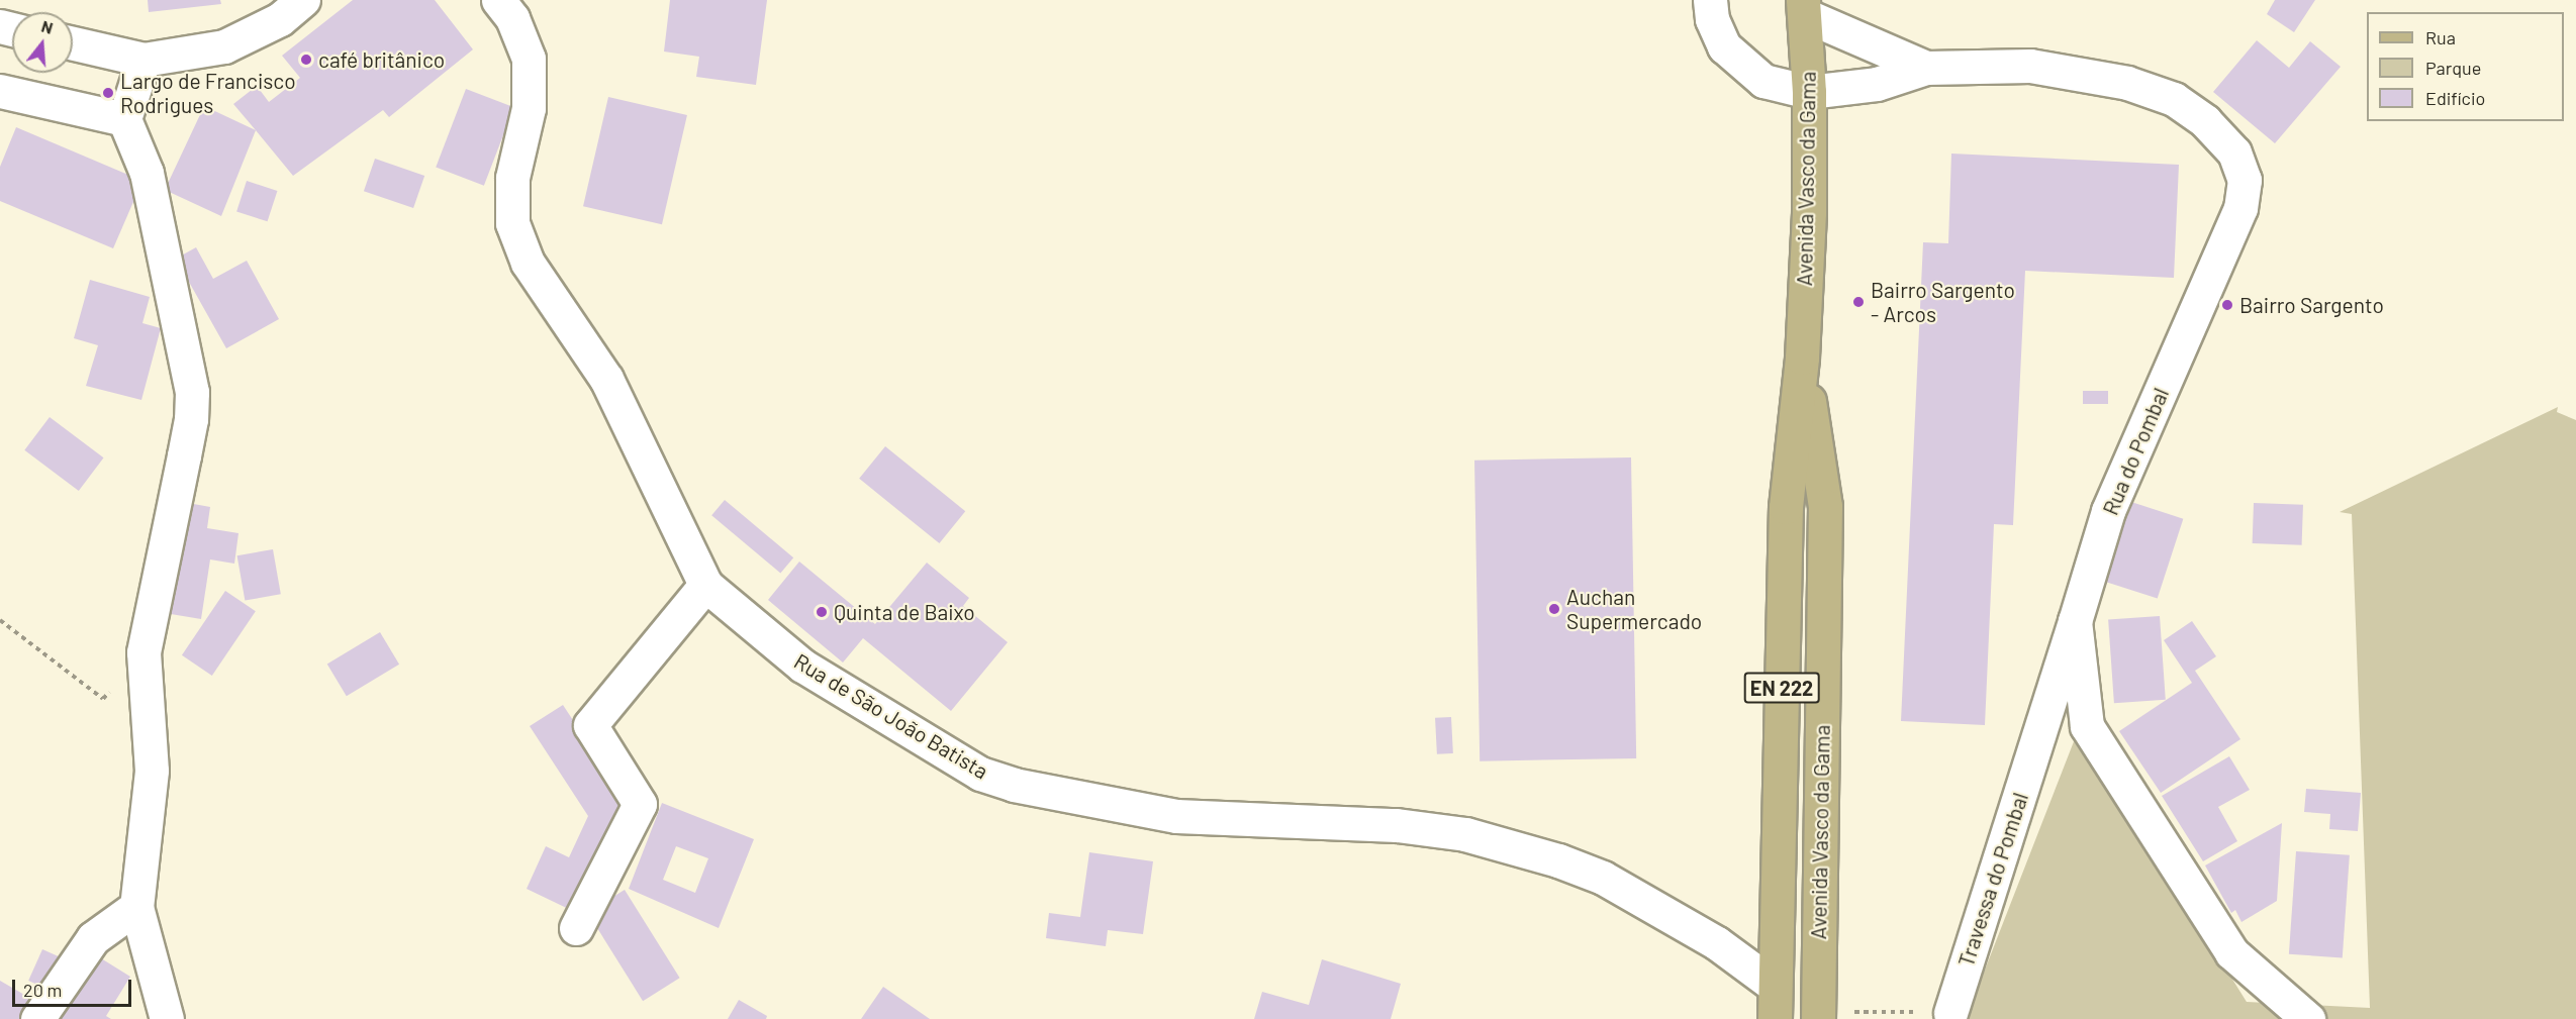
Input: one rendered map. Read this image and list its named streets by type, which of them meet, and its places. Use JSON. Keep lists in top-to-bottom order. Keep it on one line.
{"streets":{"main road":["Avenida Vasco da Gama","EN 222"],"street":["Rua do Pombal","Rua de São João Batista","Travessa do Pombal"]},"crossings":[["Avenida Vasco da Gama","Rua do Pombal"],["Avenida Vasco da Gama","Rua de São João Batista"],["Rua do Pombal","Travessa do Pombal"]],"places":["café britânico","Largo de Francisco Rodrigues","Bairro Sargento - Arcos","Bairro Sargento","Auchan Supermercado","Quinta de Baixo"],"legend":["Rua","Parque","Edifício"],"scale_bar":"20 m","north":"top"}
